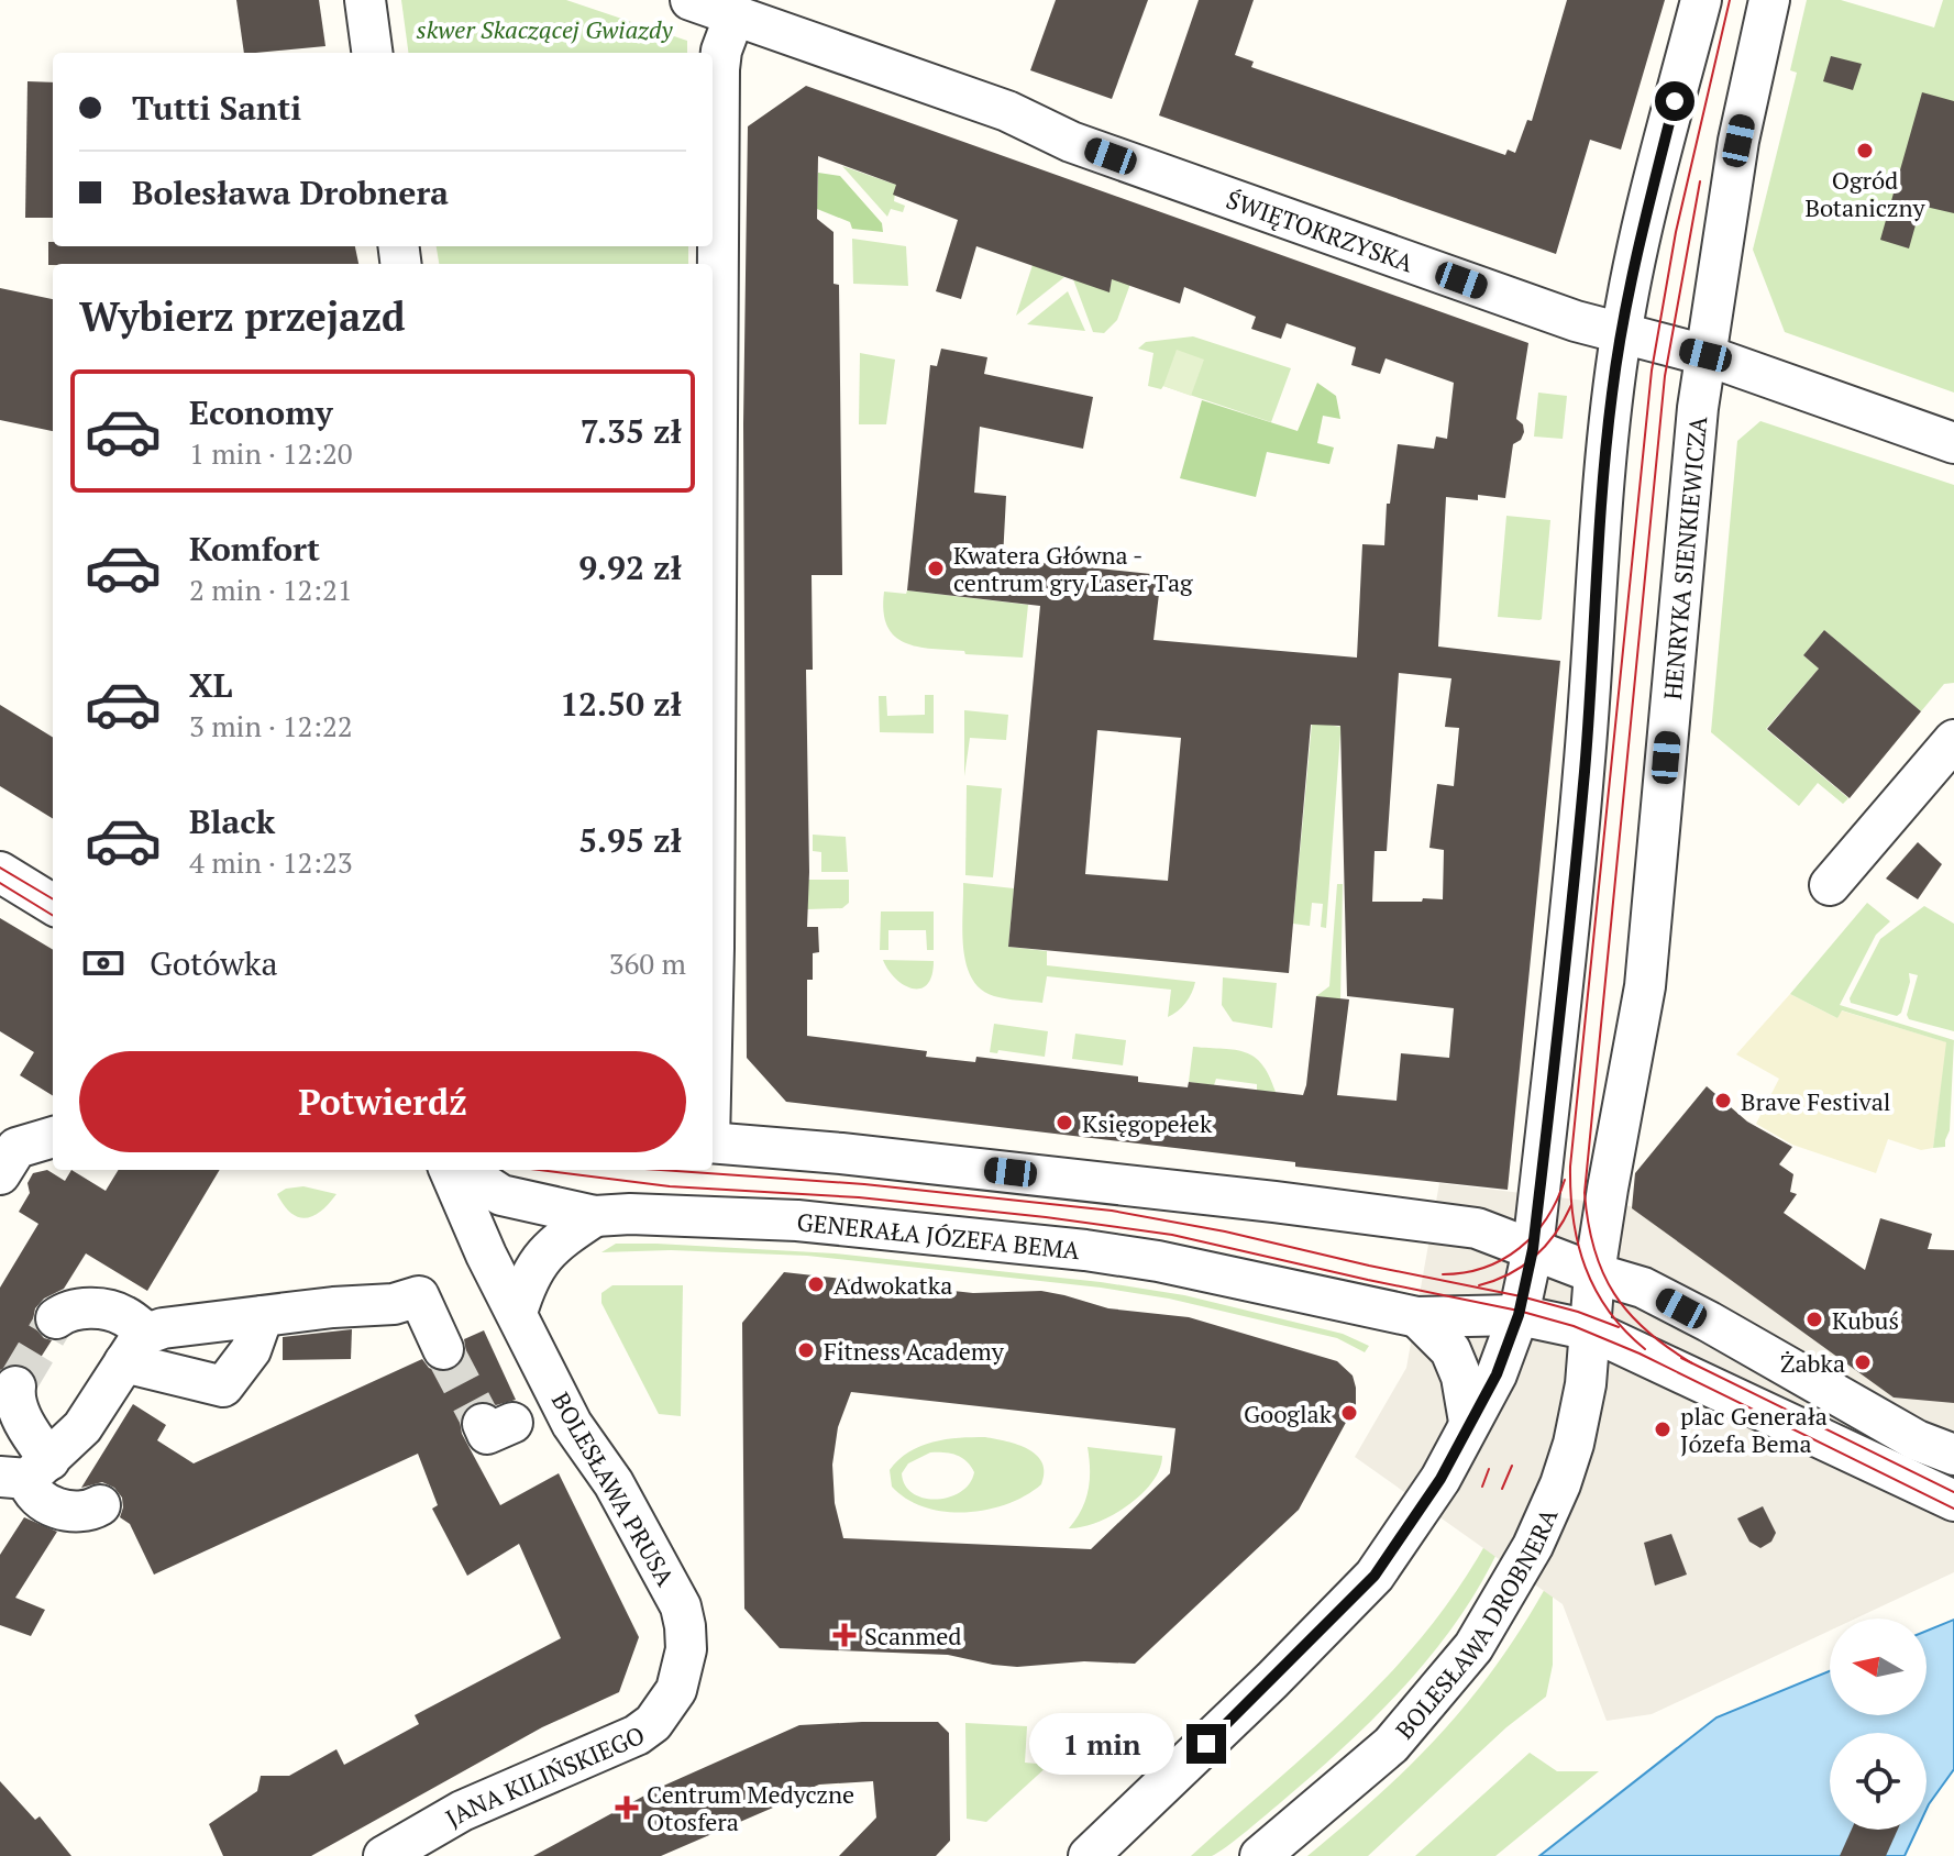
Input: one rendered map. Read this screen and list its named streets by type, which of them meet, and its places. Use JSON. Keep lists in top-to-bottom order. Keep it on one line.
{"streets":{"street":["ŚWIĘTOKRZYSKA","HENRYKA SIENKIEWICZA","GENERAŁA JÓZEFA BEMA","BOLESŁAWA PRUSA","BOLESŁAWA DROBNERA","JANA KILIŃSKIEGO"]},"crossings":[["ŚWIĘTOKRZYSKA","HENRYKA SIENKIEWICZA"],["HENRYKA SIENKIEWICZA","GENERAŁA JÓZEFA BEMA"],["HENRYKA SIENKIEWICZA","BOLESŁAWA DROBNERA"],["GENERAŁA JÓZEFA BEMA","BOLESŁAWA DROBNERA"],["BOLESŁAWA PRUSA","JANA KILIŃSKIEGO"]],"parks":["skwer Skaczącej Gwiazdy"],"places":{"other":["Ogród Botaniczny","Kwatera Główna - centrum gry Laser Tag","Brave Festival","Księgopełek","Adwokatka","Kubuś","Fitness Academy","Żabka","Googlak","plac Generała Józefa Bema"],"health":["Scanmed","Centrum Medyczne Otosfera"]},"north":"left","page":{"banner":["Tutti Santi","Bolesława Drobnera"],"heading":"Wybierz przejazd","list":[{"name":"Economy","note":"1 min · 12:20","value":"7.35 zł"},{"name":"Komfort","note":"2 min · 12:21","value":"9.92 zł"},{"name":"XL","note":"3 min · 12:22","value":"12.50 zł"},{"name":"Black","note":"4 min · 12:23","value":"5.95 zł"}],"pay":["Gotówka","360 m"],"buttons":"Potwierdź","bubble":"1 min"}}
